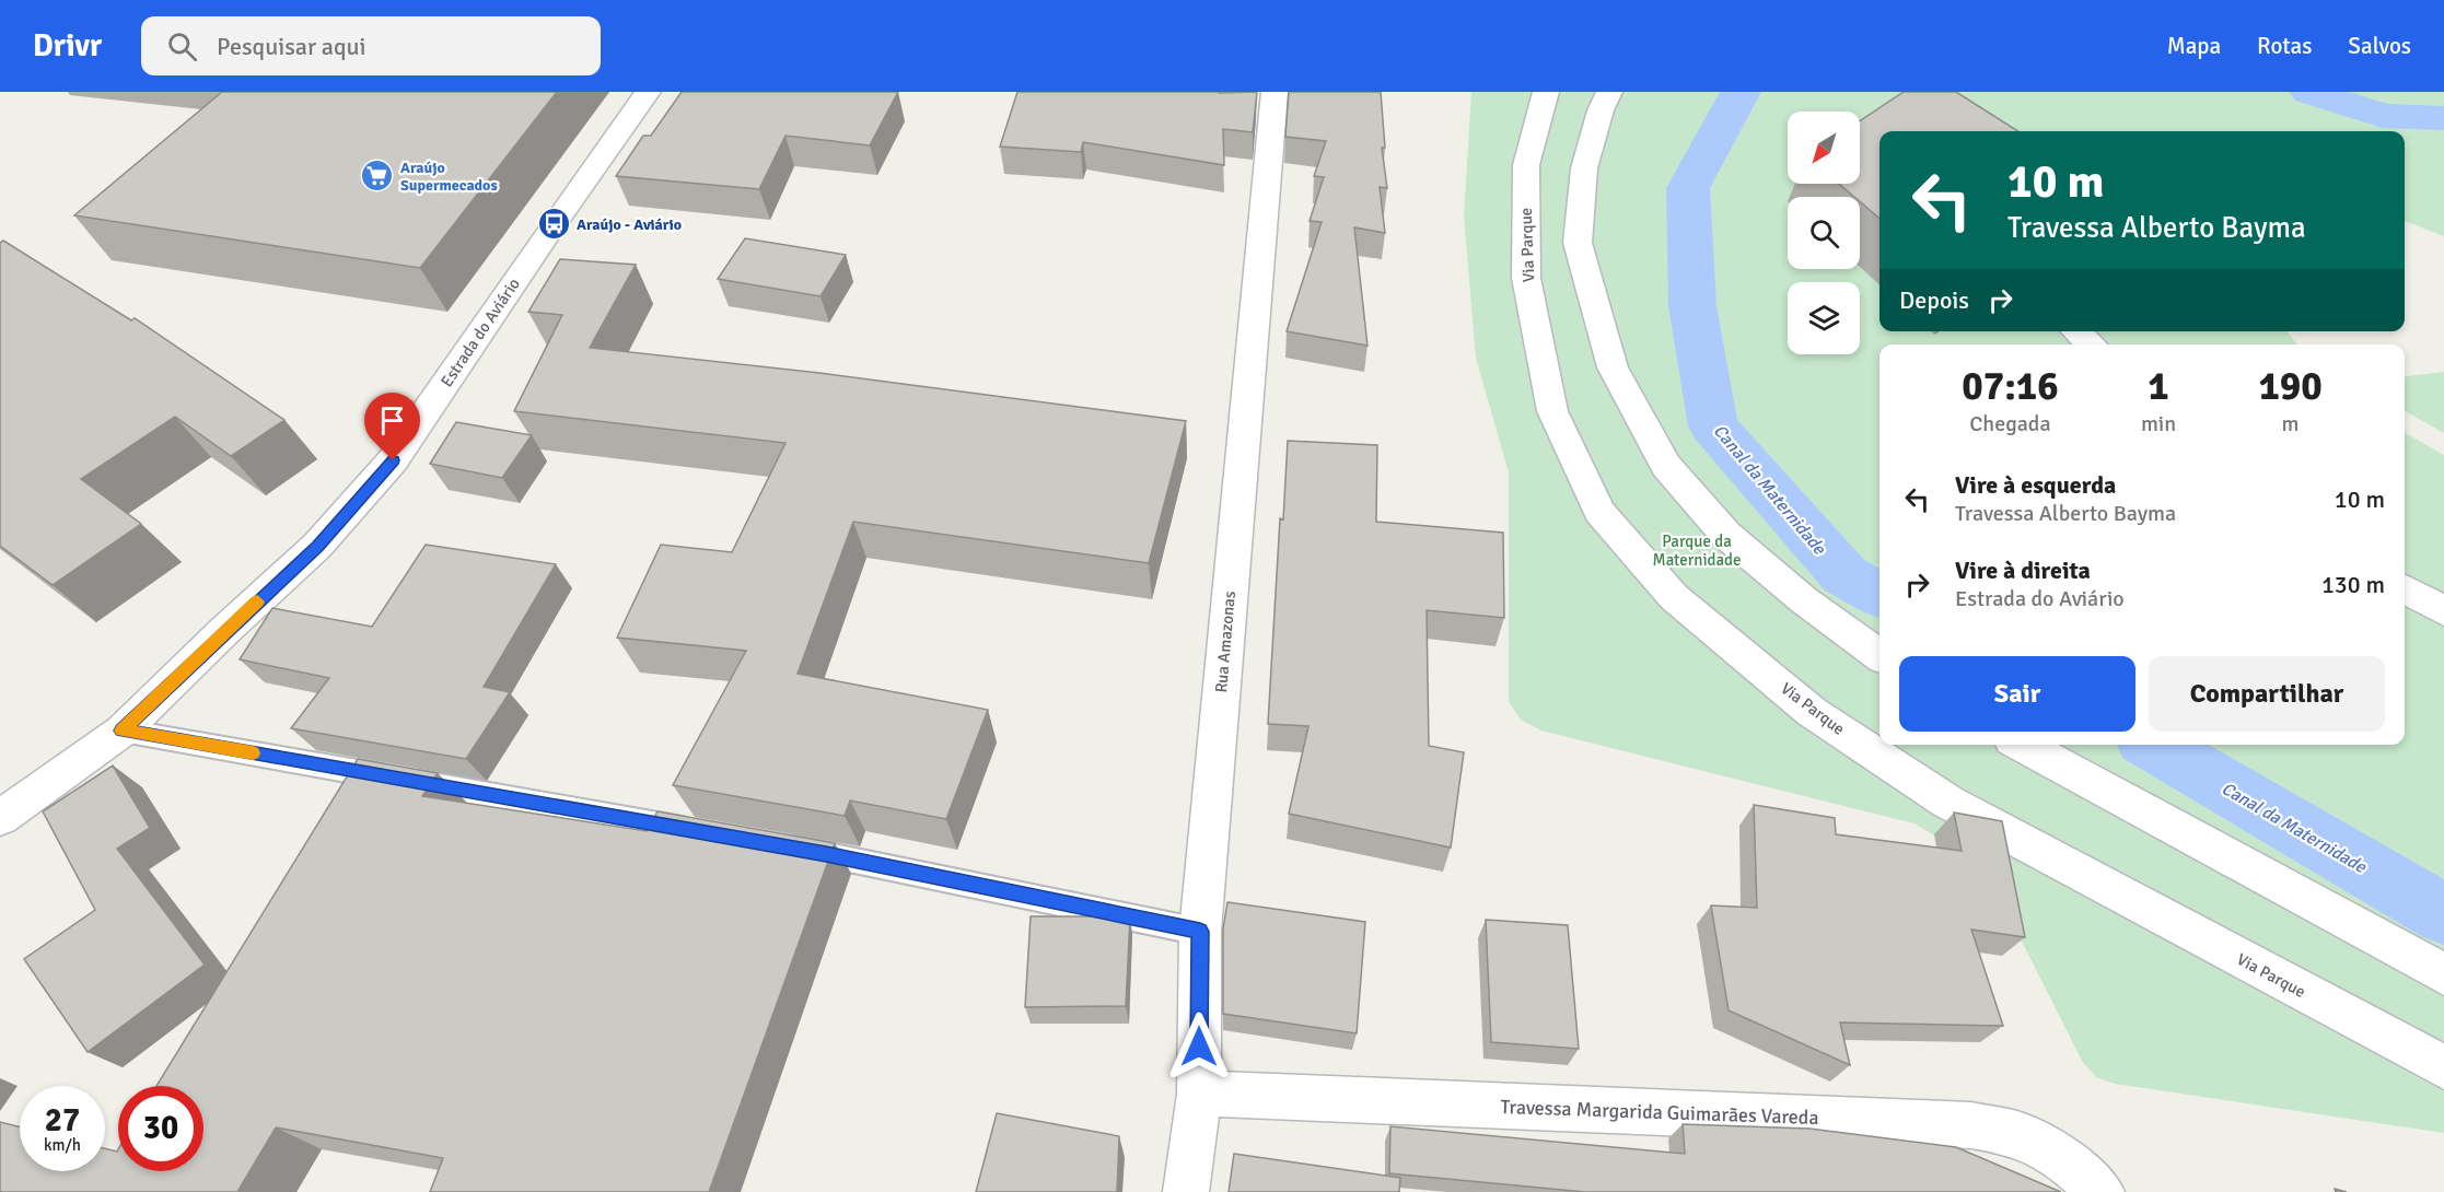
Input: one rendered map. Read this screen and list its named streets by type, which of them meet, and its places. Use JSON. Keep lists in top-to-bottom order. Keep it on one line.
{"streets":{"street":["Via Parque","Estrada do Aviário","Rua Amazonas","Travessa Margarida Guimarães Vareda"]},"crossings":[["Rua Amazonas","Travessa Margarida Guimarães Vareda"]],"water":["Canal da Maternidade"],"parks":["Parque da Maternidade"],"places":{"supermarket":["Araújo Supermecados"],"bus stop":["Araújo - Aviário"]},"north":"bottom left","page":{"header":"Drivr","search":"Pesquisar aqui","nav":["Mapa","Rotas","Salvos"],"turn":["10 m","Travessa Alberto Bayma"],"then":"Depois","eta":["07:16","Chegada","1","min","190","m"],"list":[{"name":"Vire à esquerda","note":"Travessa Alberto Bayma","value":"10 m"},{"name":"Vire à direita","note":"Estrada do Aviário","value":"130 m"}],"buttons":["Sair","Compartilhar"],"speed":"27 km/h","limit":"30"}}
